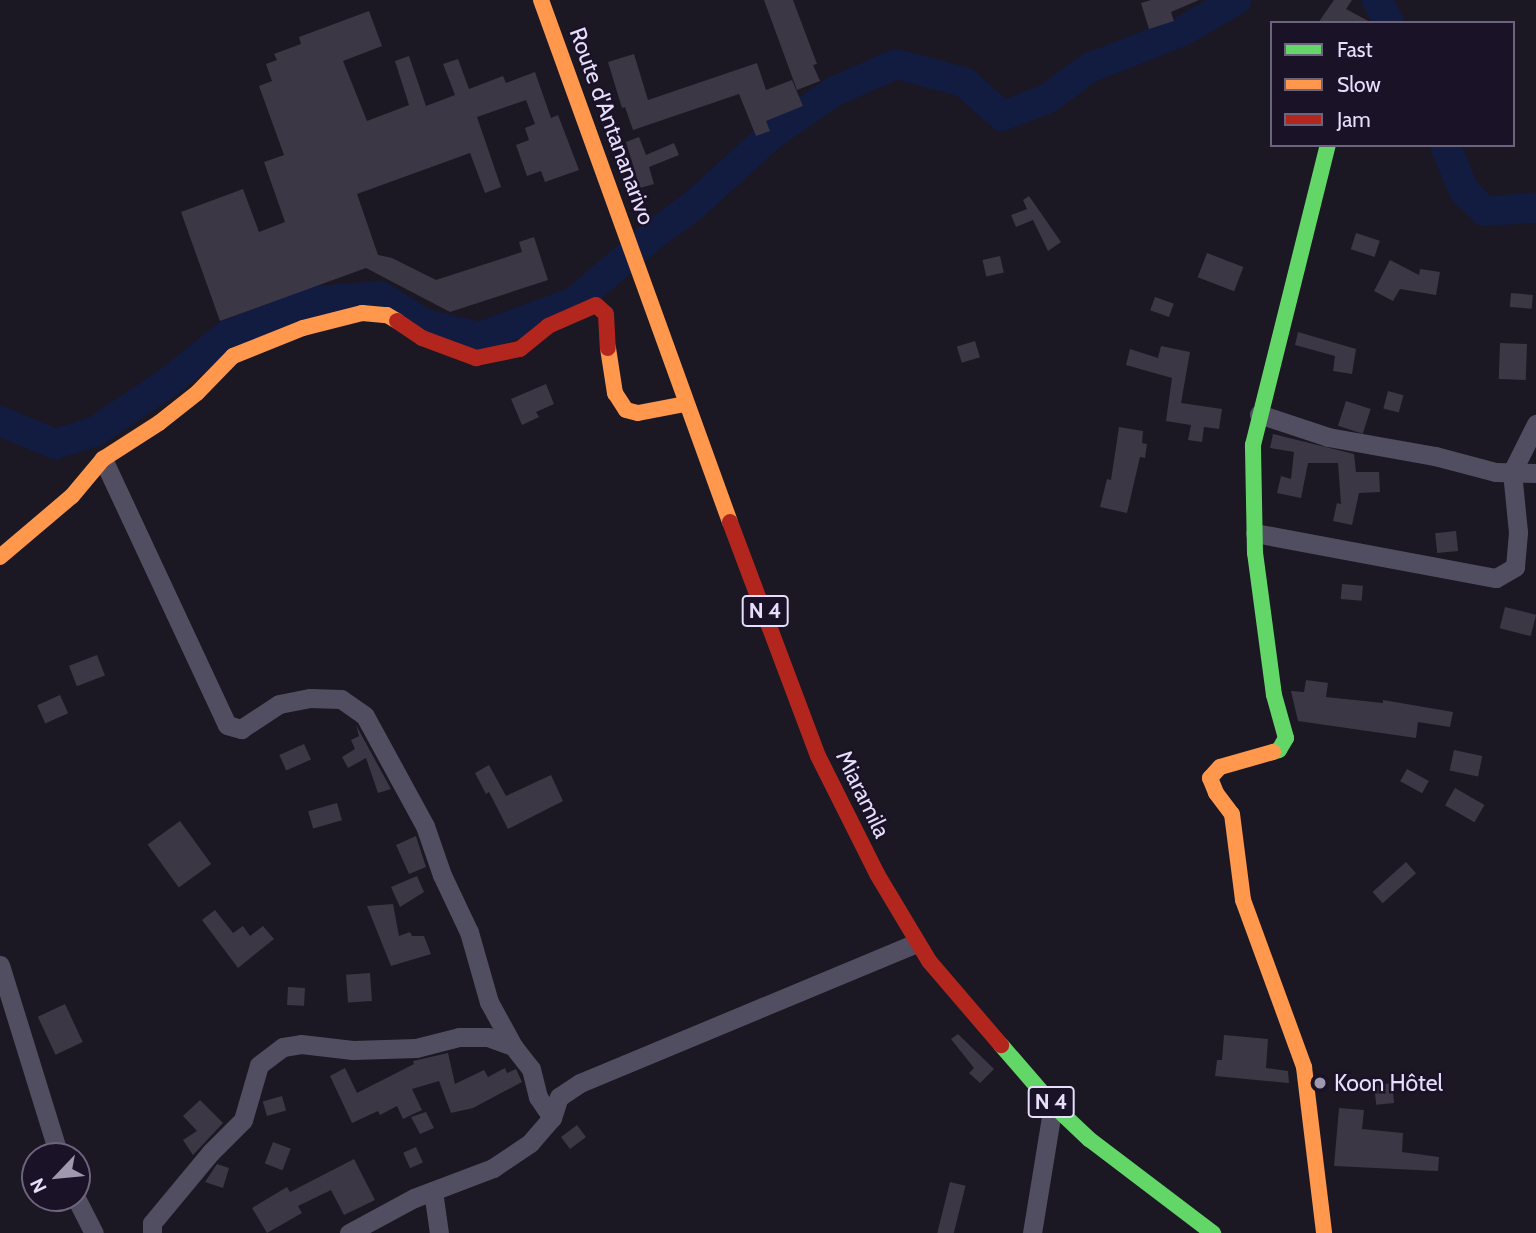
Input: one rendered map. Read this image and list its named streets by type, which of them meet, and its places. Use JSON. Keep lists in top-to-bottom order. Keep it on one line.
{"streets":{"street":["Route d'Antananarivo","N 4","Miaramila"]},"crossings":[["Route d'Antananarivo","Miaramila"]],"places":["Koon Hôtel"],"legend":["Fast","Slow","Jam"],"north":"bottom left"}
